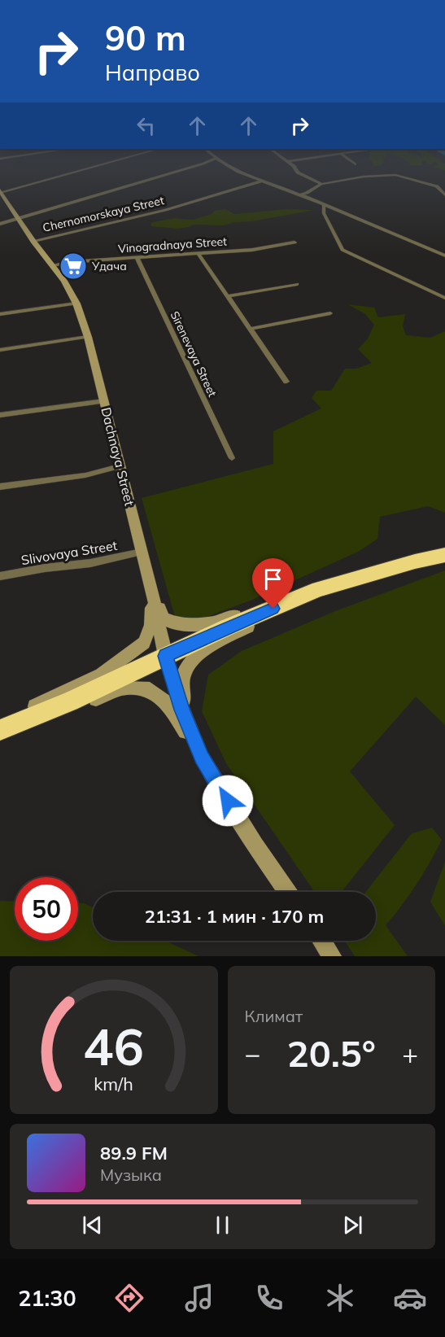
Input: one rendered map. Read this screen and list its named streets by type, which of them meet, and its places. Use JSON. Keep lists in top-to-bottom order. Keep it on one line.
{"streets":{"main road":["Dachnaya Street"],"street":["Chernomorskaya Street","Vinogradnaya Street","Sirenevaya Street","Slivovaya Street"]},"crossings":[["Chernomorskaya Street","Dachnaya Street"],["Vinogradnaya Street","Sirenevaya Street"],["Vinogradnaya Street","Dachnaya Street"],["Dachnaya Street","Slivovaya Street"]],"places":{"supermarket":["Удача"]},"page":{"turn":["90 m","Направо"],"limit":"50","trip":"21:31 · 1 мин · 170 m","tile":"Климат","heat":["−","20.5°","+"],"song":["89.9 FM","Музыка"],"tabs":"21:30","gauge":["46","km/h"]}}
